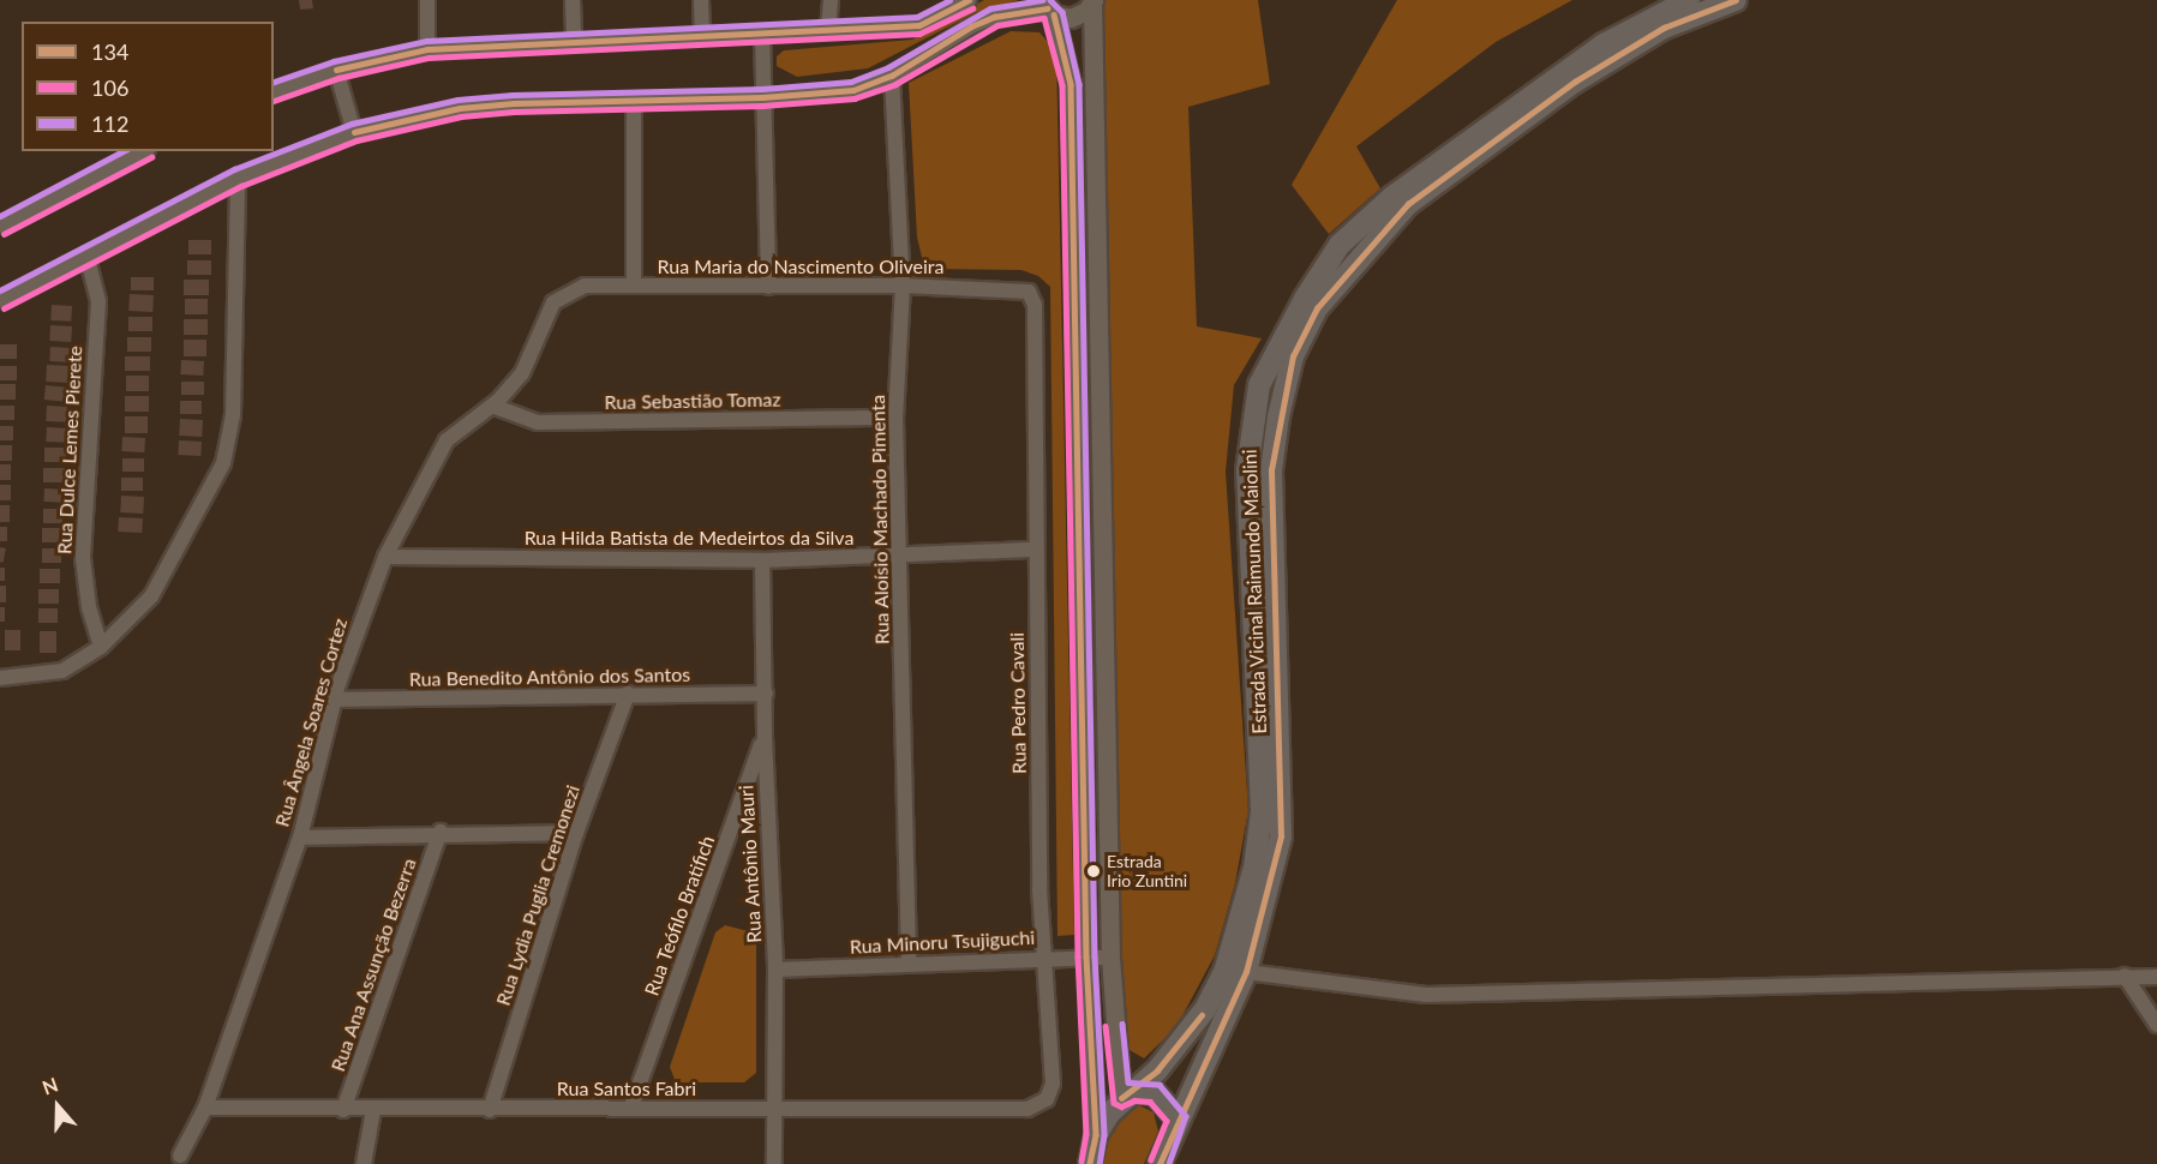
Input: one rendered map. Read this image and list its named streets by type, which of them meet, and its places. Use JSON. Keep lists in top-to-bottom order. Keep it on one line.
{"streets":{"main road":["Estrada Vicinal Raimundo Maiolini"],"street":["Rua Maria do Nascimento Oliveira","Rua Sebastião Tomaz","Rua Dulce Lemes Pierete","Rua Aloísio Machado Pimenta","Rua Hilda Batista de Medeirtos da Silva","Rua Benedito Antônio dos Santos","Rua Pedro Cavali","Rua Ângela Soares Cortez","Rua Antônio Mauri","Rua Lydia Puglia Cremonezi","Rua Teófilo Bratifich","Rua Minoru Tsujiguchi","Rua Ana Assunção Bezerra","Rua Santos Fabri"]},"crossings":[["Rua Maria do Nascimento Oliveira","Rua Aloísio Machado Pimenta"],["Rua Maria do Nascimento Oliveira","Rua Pedro Cavali"],["Rua Maria do Nascimento Oliveira","Rua Ângela Soares Cortez"],["Rua Sebastião Tomaz","Rua Aloísio Machado Pimenta"],["Rua Sebastião Tomaz","Rua Ângela Soares Cortez"],["Rua Aloísio Machado Pimenta","Rua Hilda Batista de Medeirtos da Silva"],["Rua Aloísio Machado Pimenta","Rua Minoru Tsujiguchi"],["Rua Hilda Batista de Medeirtos da Silva","Rua Pedro Cavali"],["Rua Hilda Batista de Medeirtos da Silva","Rua Ângela Soares Cortez"],["Rua Hilda Batista de Medeirtos da Silva","Rua Antônio Mauri"],["Rua Benedito Antônio dos Santos","Rua Ângela Soares Cortez"],["Rua Benedito Antônio dos Santos","Rua Antônio Mauri"],["Rua Benedito Antônio dos Santos","Rua Lydia Puglia Cremonezi"],["Rua Pedro Cavali","Rua Minoru Tsujiguchi"],["Rua Pedro Cavali","Rua Santos Fabri"],["Rua Ângela Soares Cortez","Rua Santos Fabri"],["Rua Antônio Mauri","Rua Teófilo Bratifich"],["Rua Antônio Mauri","Rua Minoru Tsujiguchi"],["Rua Antônio Mauri","Rua Santos Fabri"],["Rua Lydia Puglia Cremonezi","Rua Santos Fabri"],["Rua Teófilo Bratifich","Rua Santos Fabri"],["Rua Ana Assunção Bezerra","Rua Santos Fabri"]],"places":["Estrada Irio Zuntini"],"lines":["transit line 134","transit line 112","transit line 106"],"legend":["134","106","112"],"north":"top"}
